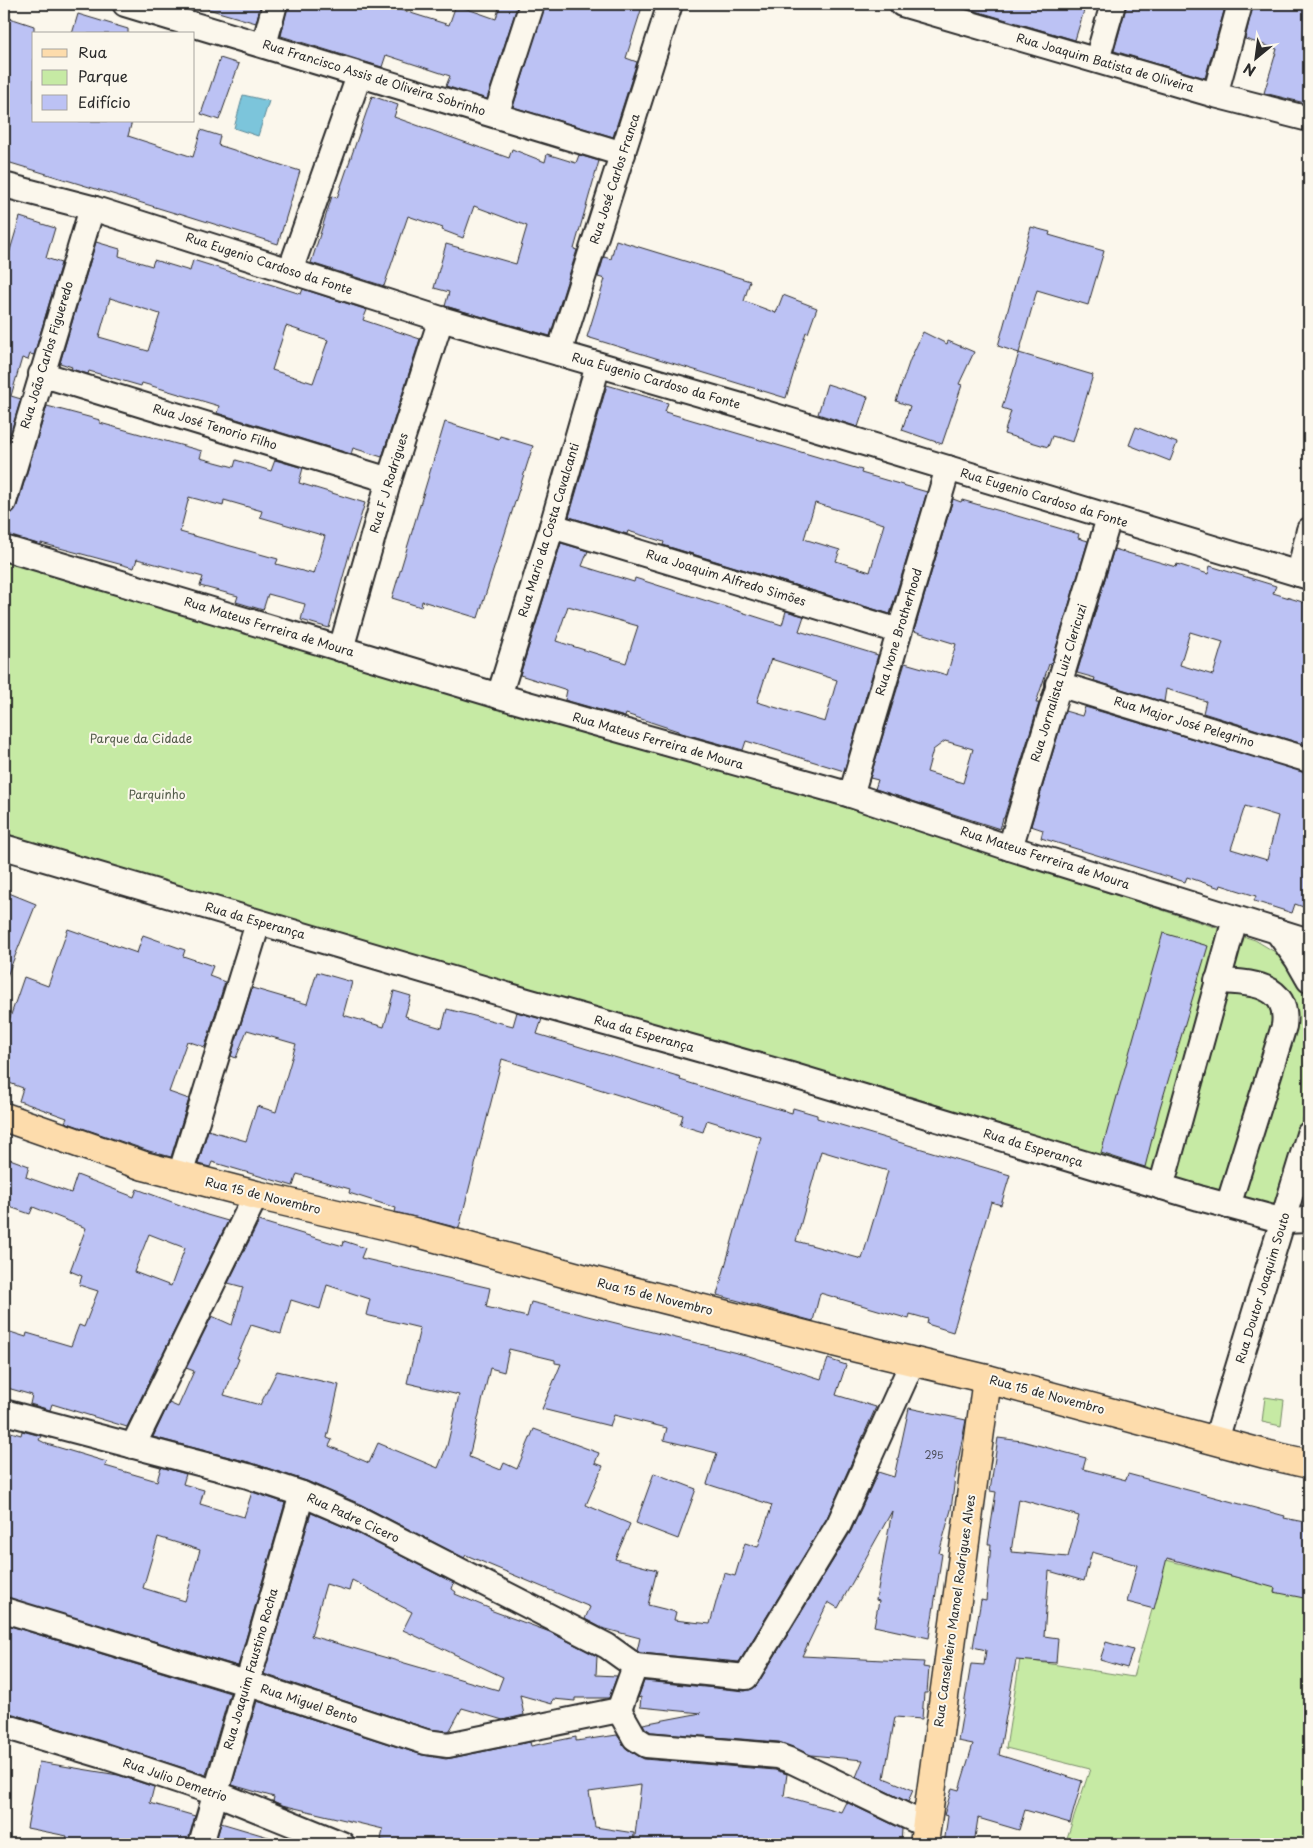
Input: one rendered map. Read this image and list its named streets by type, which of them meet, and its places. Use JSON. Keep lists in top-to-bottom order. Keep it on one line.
{"streets":{"main road":["Rua 15 de Novembro","Rua Canselheiro Manoel Rodrigues Alves"],"street":["Rua Joaquim Batista de Oliveira","Rua Francisco Assis de Oliveira Sobrinho","Rua José Carlos Franca","Rua Eugenio Cardoso da Fonte","Rua João Carlos Figueredo","Rua José Tenorio Filho","Rua F J Rodrigues","Rua Mario da Costa Cavalcanti","Rua Joaquim Alfredo Simões","Rua Mateus Ferreira de Moura","Rua Ivone Brotherhood","Rua Jornalista Luiz Clericuzi","Rua Major José Pelegrino","Rua da Esperança","Rua Doutor Joaquim Souto","Rua Padre Cicero","Rua Joaquim Faustino Rocha","Rua Miguel Bento","Rua Julio Demetrio"]},"crossings":[["Rua Francisco Assis de Oliveira Sobrinho","Rua José Carlos Franca"],["Rua José Carlos Franca","Rua Eugenio Cardoso da Fonte"],["Rua Eugenio Cardoso da Fonte","Rua João Carlos Figueredo"],["Rua Eugenio Cardoso da Fonte","Rua F J Rodrigues"],["Rua Eugenio Cardoso da Fonte","Rua Mario da Costa Cavalcanti"],["Rua Eugenio Cardoso da Fonte","Rua Ivone Brotherhood"],["Rua Eugenio Cardoso da Fonte","Rua Jornalista Luiz Clericuzi"],["Rua João Carlos Figueredo","Rua José Tenorio Filho"],["Rua José Tenorio Filho","Rua F J Rodrigues"],["Rua F J Rodrigues","Rua Mateus Ferreira de Moura"],["Rua Mario da Costa Cavalcanti","Rua Joaquim Alfredo Simões"],["Rua Mario da Costa Cavalcanti","Rua Mateus Ferreira de Moura"],["Rua Joaquim Alfredo Simões","Rua Ivone Brotherhood"],["Rua Mateus Ferreira de Moura","Rua Ivone Brotherhood"],["Rua Mateus Ferreira de Moura","Rua Jornalista Luiz Clericuzi"],["Rua Jornalista Luiz Clericuzi","Rua Major José Pelegrino"],["Rua da Esperança","Rua Doutor Joaquim Souto"],["Rua 15 de Novembro","Rua Doutor Joaquim Souto"],["Rua 15 de Novembro","Rua Canselheiro Manoel Rodrigues Alves"],["Rua Padre Cicero","Rua Joaquim Faustino Rocha"],["Rua Joaquim Faustino Rocha","Rua Miguel Bento"],["Rua Joaquim Faustino Rocha","Rua Julio Demetrio"]],"parks":["Parque da Cidade","Parquinho"],"house_numbers":["295"],"legend":["Rua","Parque","Edifício"],"north":"bottom left"}
